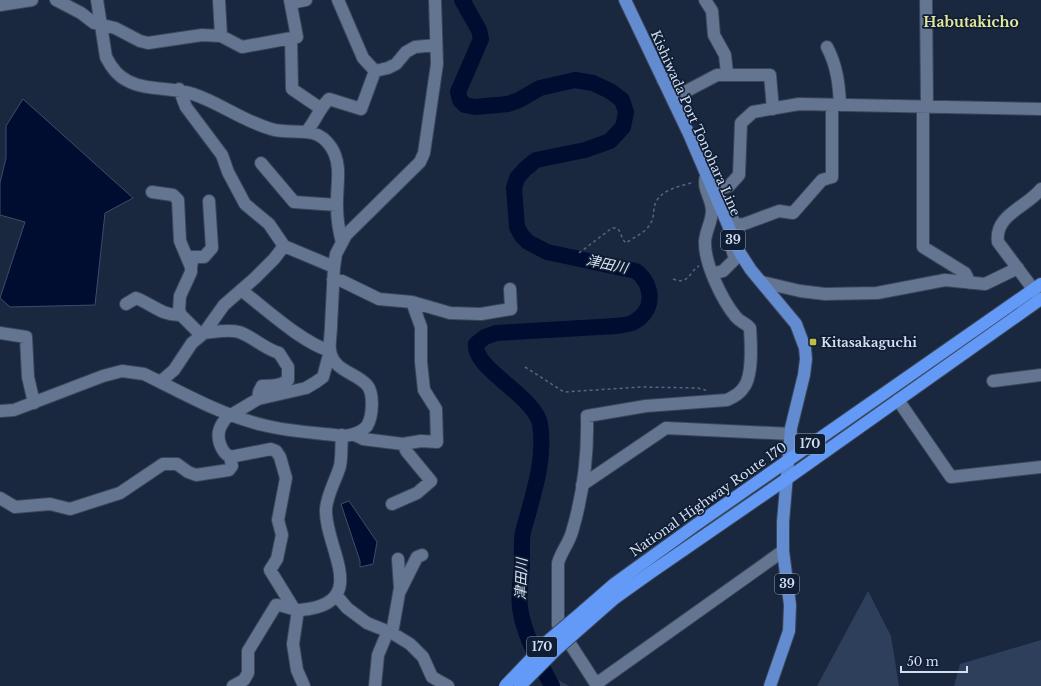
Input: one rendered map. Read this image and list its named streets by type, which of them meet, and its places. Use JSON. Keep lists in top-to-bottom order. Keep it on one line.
{"streets":{"highway":["170","National Highway Route 170"],"main road":["Kishiwada Port Tonohara Line","39"]},"crossings":[["Kishiwada Port Tonohara Line","National Highway Route 170"]],"districts":["Habutakicho"],"water":["津田川"],"places":{"transit":["Kitasakaguchi"]},"scale_bar":"50 m"}
